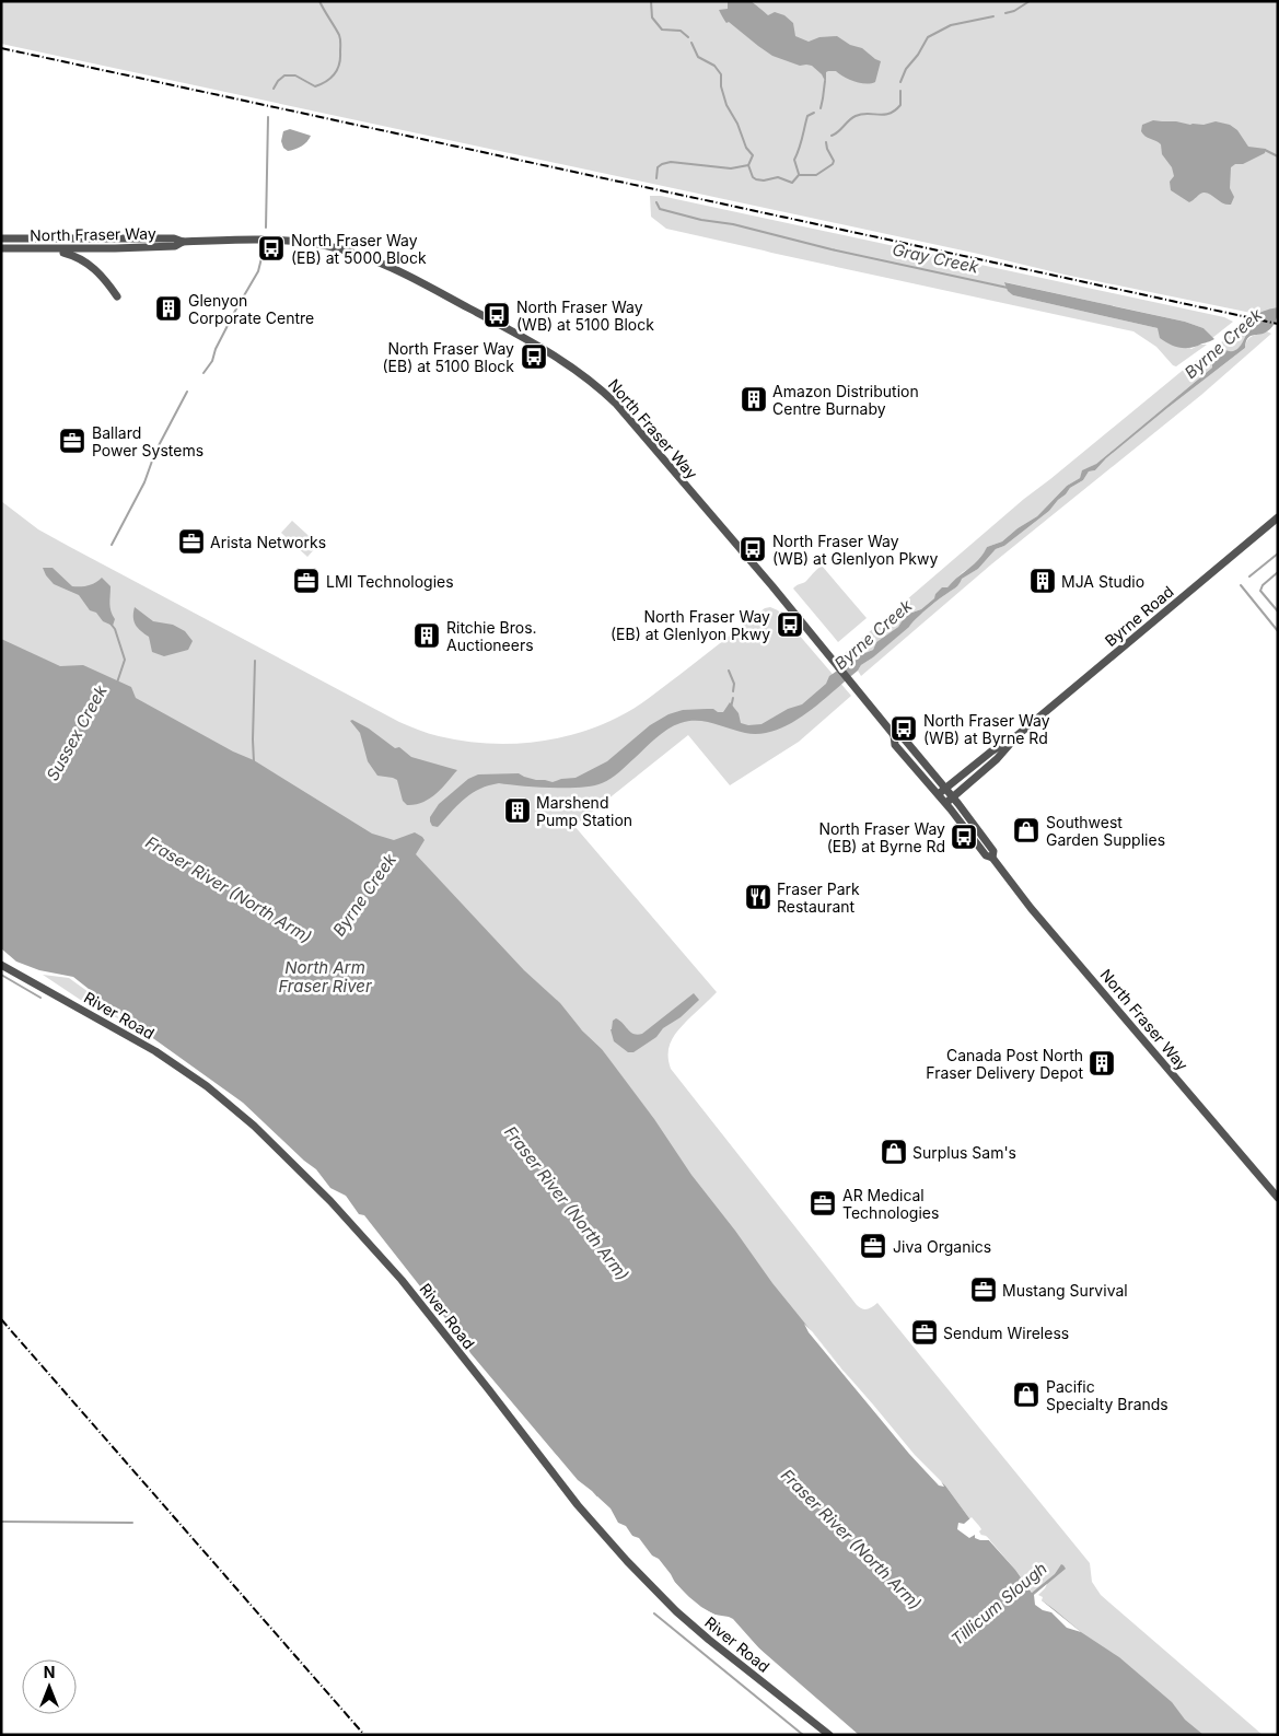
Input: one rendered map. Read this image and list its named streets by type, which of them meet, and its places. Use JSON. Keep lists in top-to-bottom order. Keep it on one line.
{"streets":{"street":["North Fraser Way","Byrne Road","River Road"]},"crossings":[["North Fraser Way","Byrne Road"]],"water":["Gray Creek","Byrne Creek","Sussex Creek","Fraser River (North Arm)","North Arm Fraser River","Tillicum Slough"],"places":{"bus stop":["North Fraser Way (EB) at 5000 Block","North Fraser Way (WB) at 5100 Block","North Fraser Way (EB) at 5100 Block","North Fraser Way (WB) at Glenlyon Pkwy","North Fraser Way (EB) at Glenlyon Pkwy","North Fraser Way (WB) at Byrne Rd","North Fraser Way (EB) at Byrne Rd"],"building":["Glenyon Corporate Centre","Amazon Distribution Centre Burnaby","MJA Studio","Ritchie Bros. Auctioneers","Marshend Pump Station","Canada Post North Fraser Delivery Depot"],"office":["Ballard Power Systems","Arista Networks","LMI Technologies","AR Medical Technologies","Jiva Organics","Mustang Survival","Sendum Wireless"],"shop":["Southwest Garden Supplies","Surplus Sam's","Pacific Specialty Brands"],"restaurant":["Fraser Park Restaurant"]},"north":"top"}
